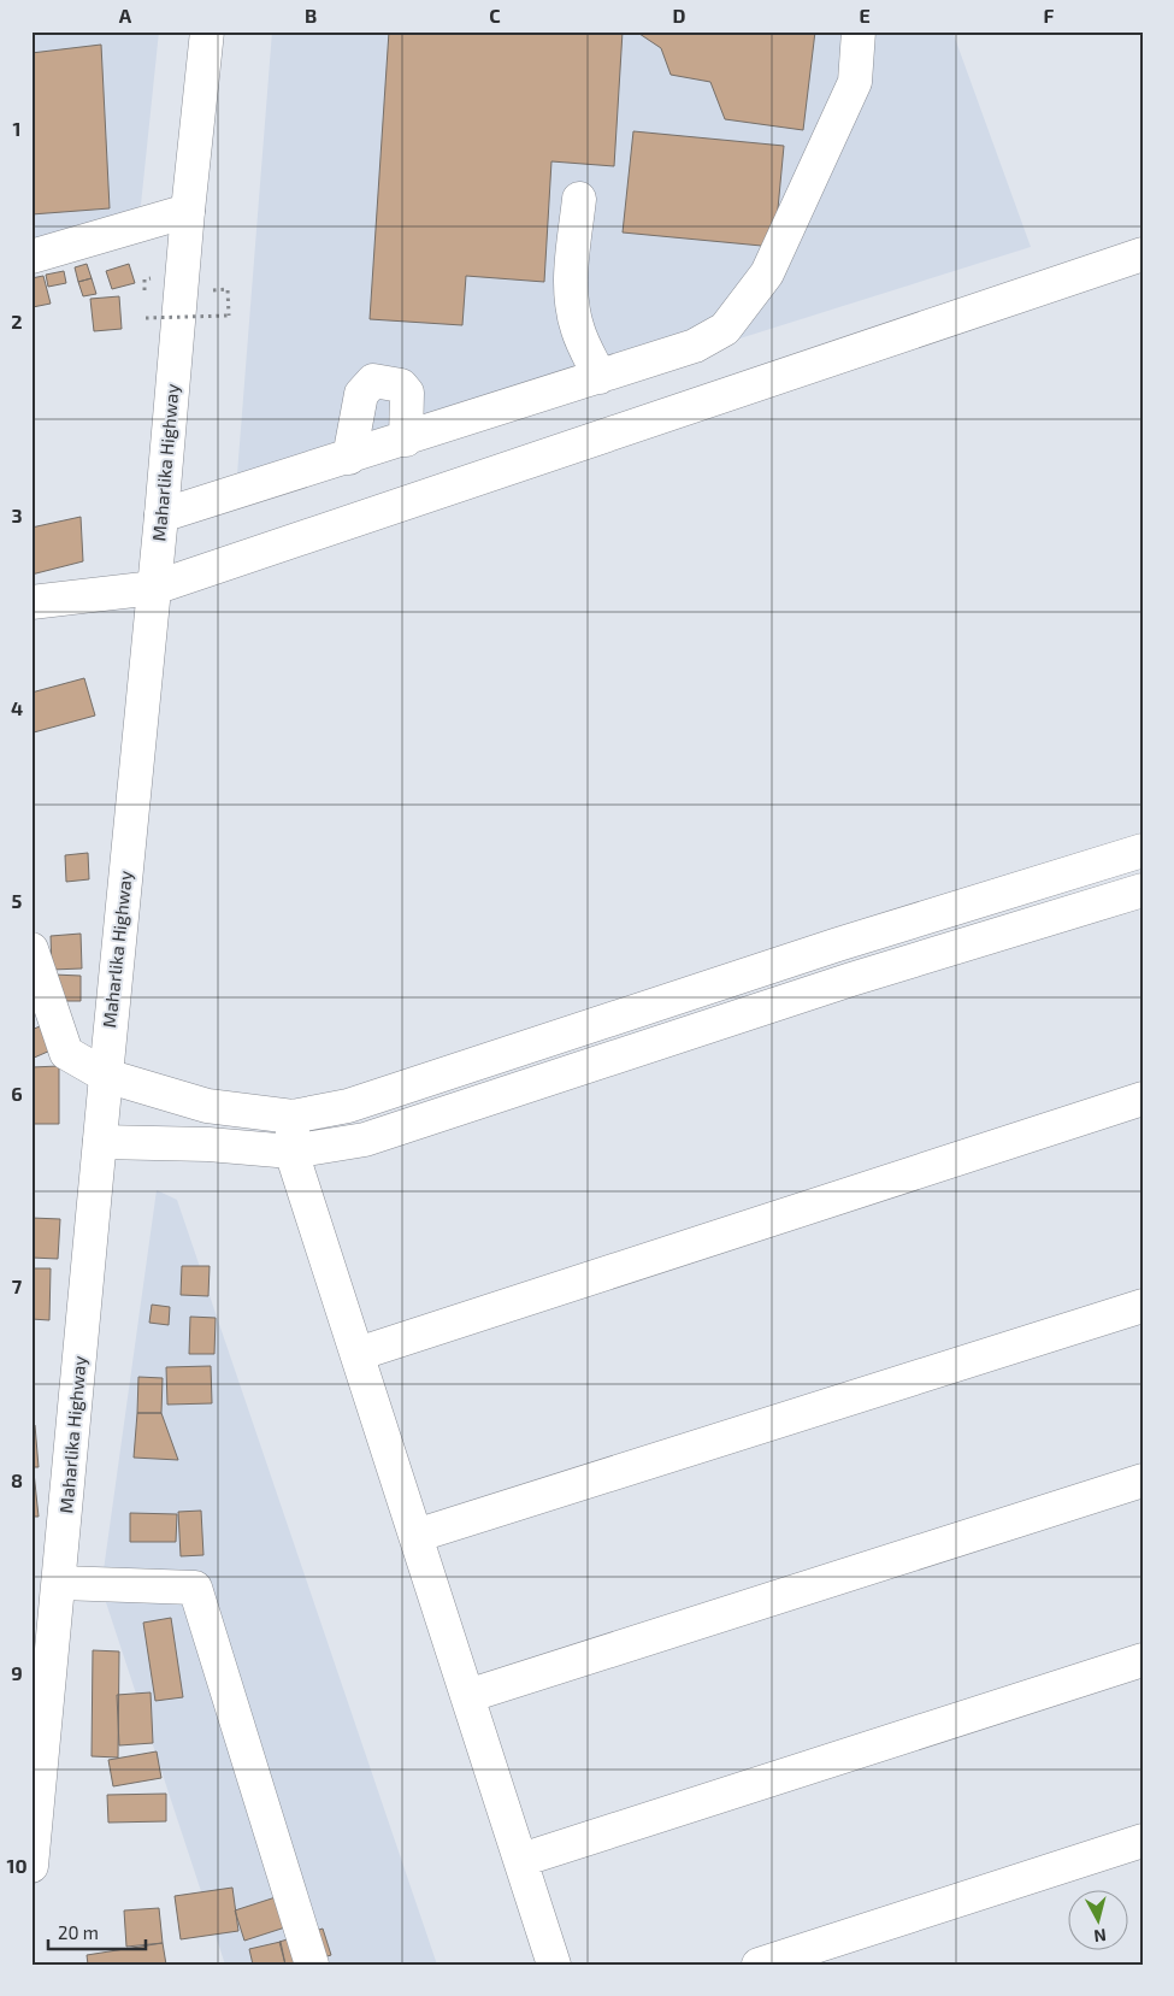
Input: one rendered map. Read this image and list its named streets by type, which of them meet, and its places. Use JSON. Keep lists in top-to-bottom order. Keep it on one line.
{"streets":{"main road":["Maharlika Highway"]},"scale_bar":"20 m","north":"bottom","grid":{"columns":["A","B","C","D","E","F"],"rows":["1","2","3","4","5","6","7","8","9","10"]}}
